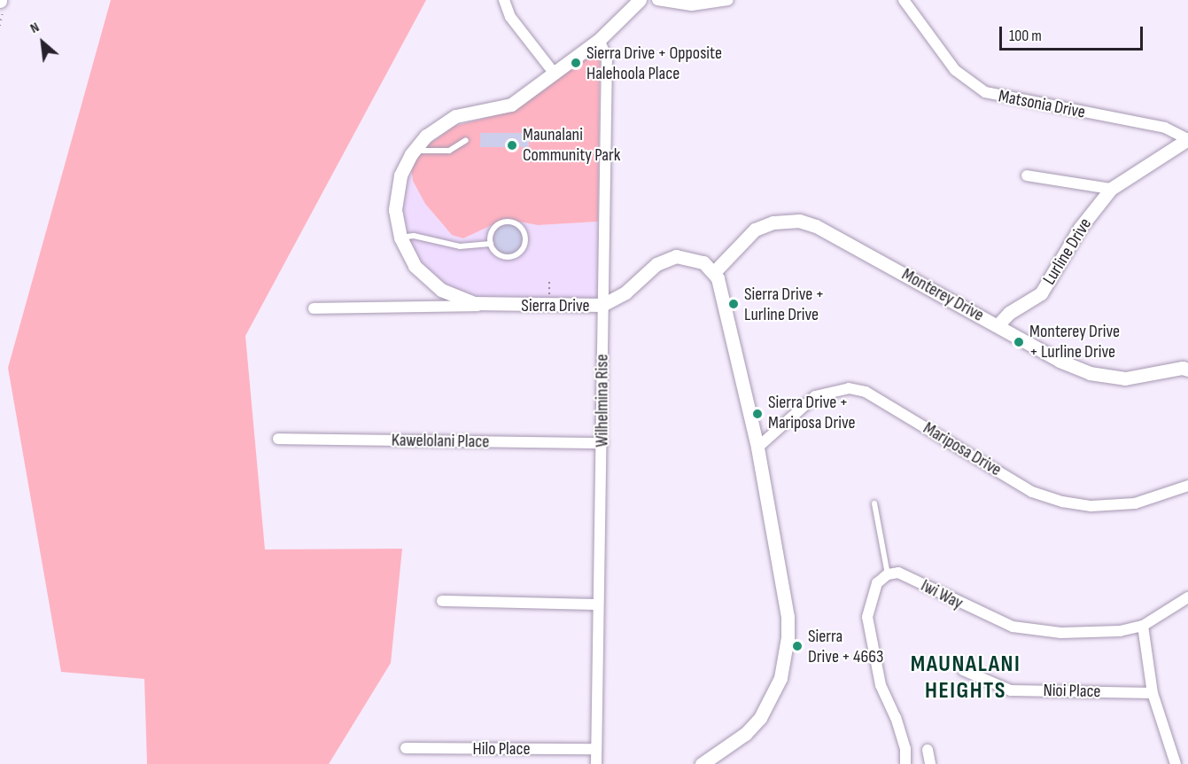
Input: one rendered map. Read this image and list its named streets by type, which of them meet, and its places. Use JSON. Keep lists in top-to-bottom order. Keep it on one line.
{"streets":{"street":["Matsonia Drive","Lurline Drive","Monterey Drive","Sierra Drive","Wilhelmina Rise","Kawelolani Place","Mariposa Drive","Iwi Way","Nioi Place","Hilo Place"]},"crossings":[["Matsonia Drive","Lurline Drive"],["Lurline Drive","Monterey Drive"],["Monterey Drive","Sierra Drive"],["Sierra Drive","Wilhelmina Rise"],["Wilhelmina Rise","Kawelolani Place"],["Wilhelmina Rise","Hilo Place"]],"districts":["MAUNALANI HEIGHTS"],"places":["Sierra Drive + Opposite Halehoola Place","Maunalani Community Park","Sierra Drive + Lurline Drive","Monterey Drive + Lurline Drive","Sierra Drive + Mariposa Drive","Sierra Drive + 4663"],"scale_bar":"100 m","north":"top left"}
